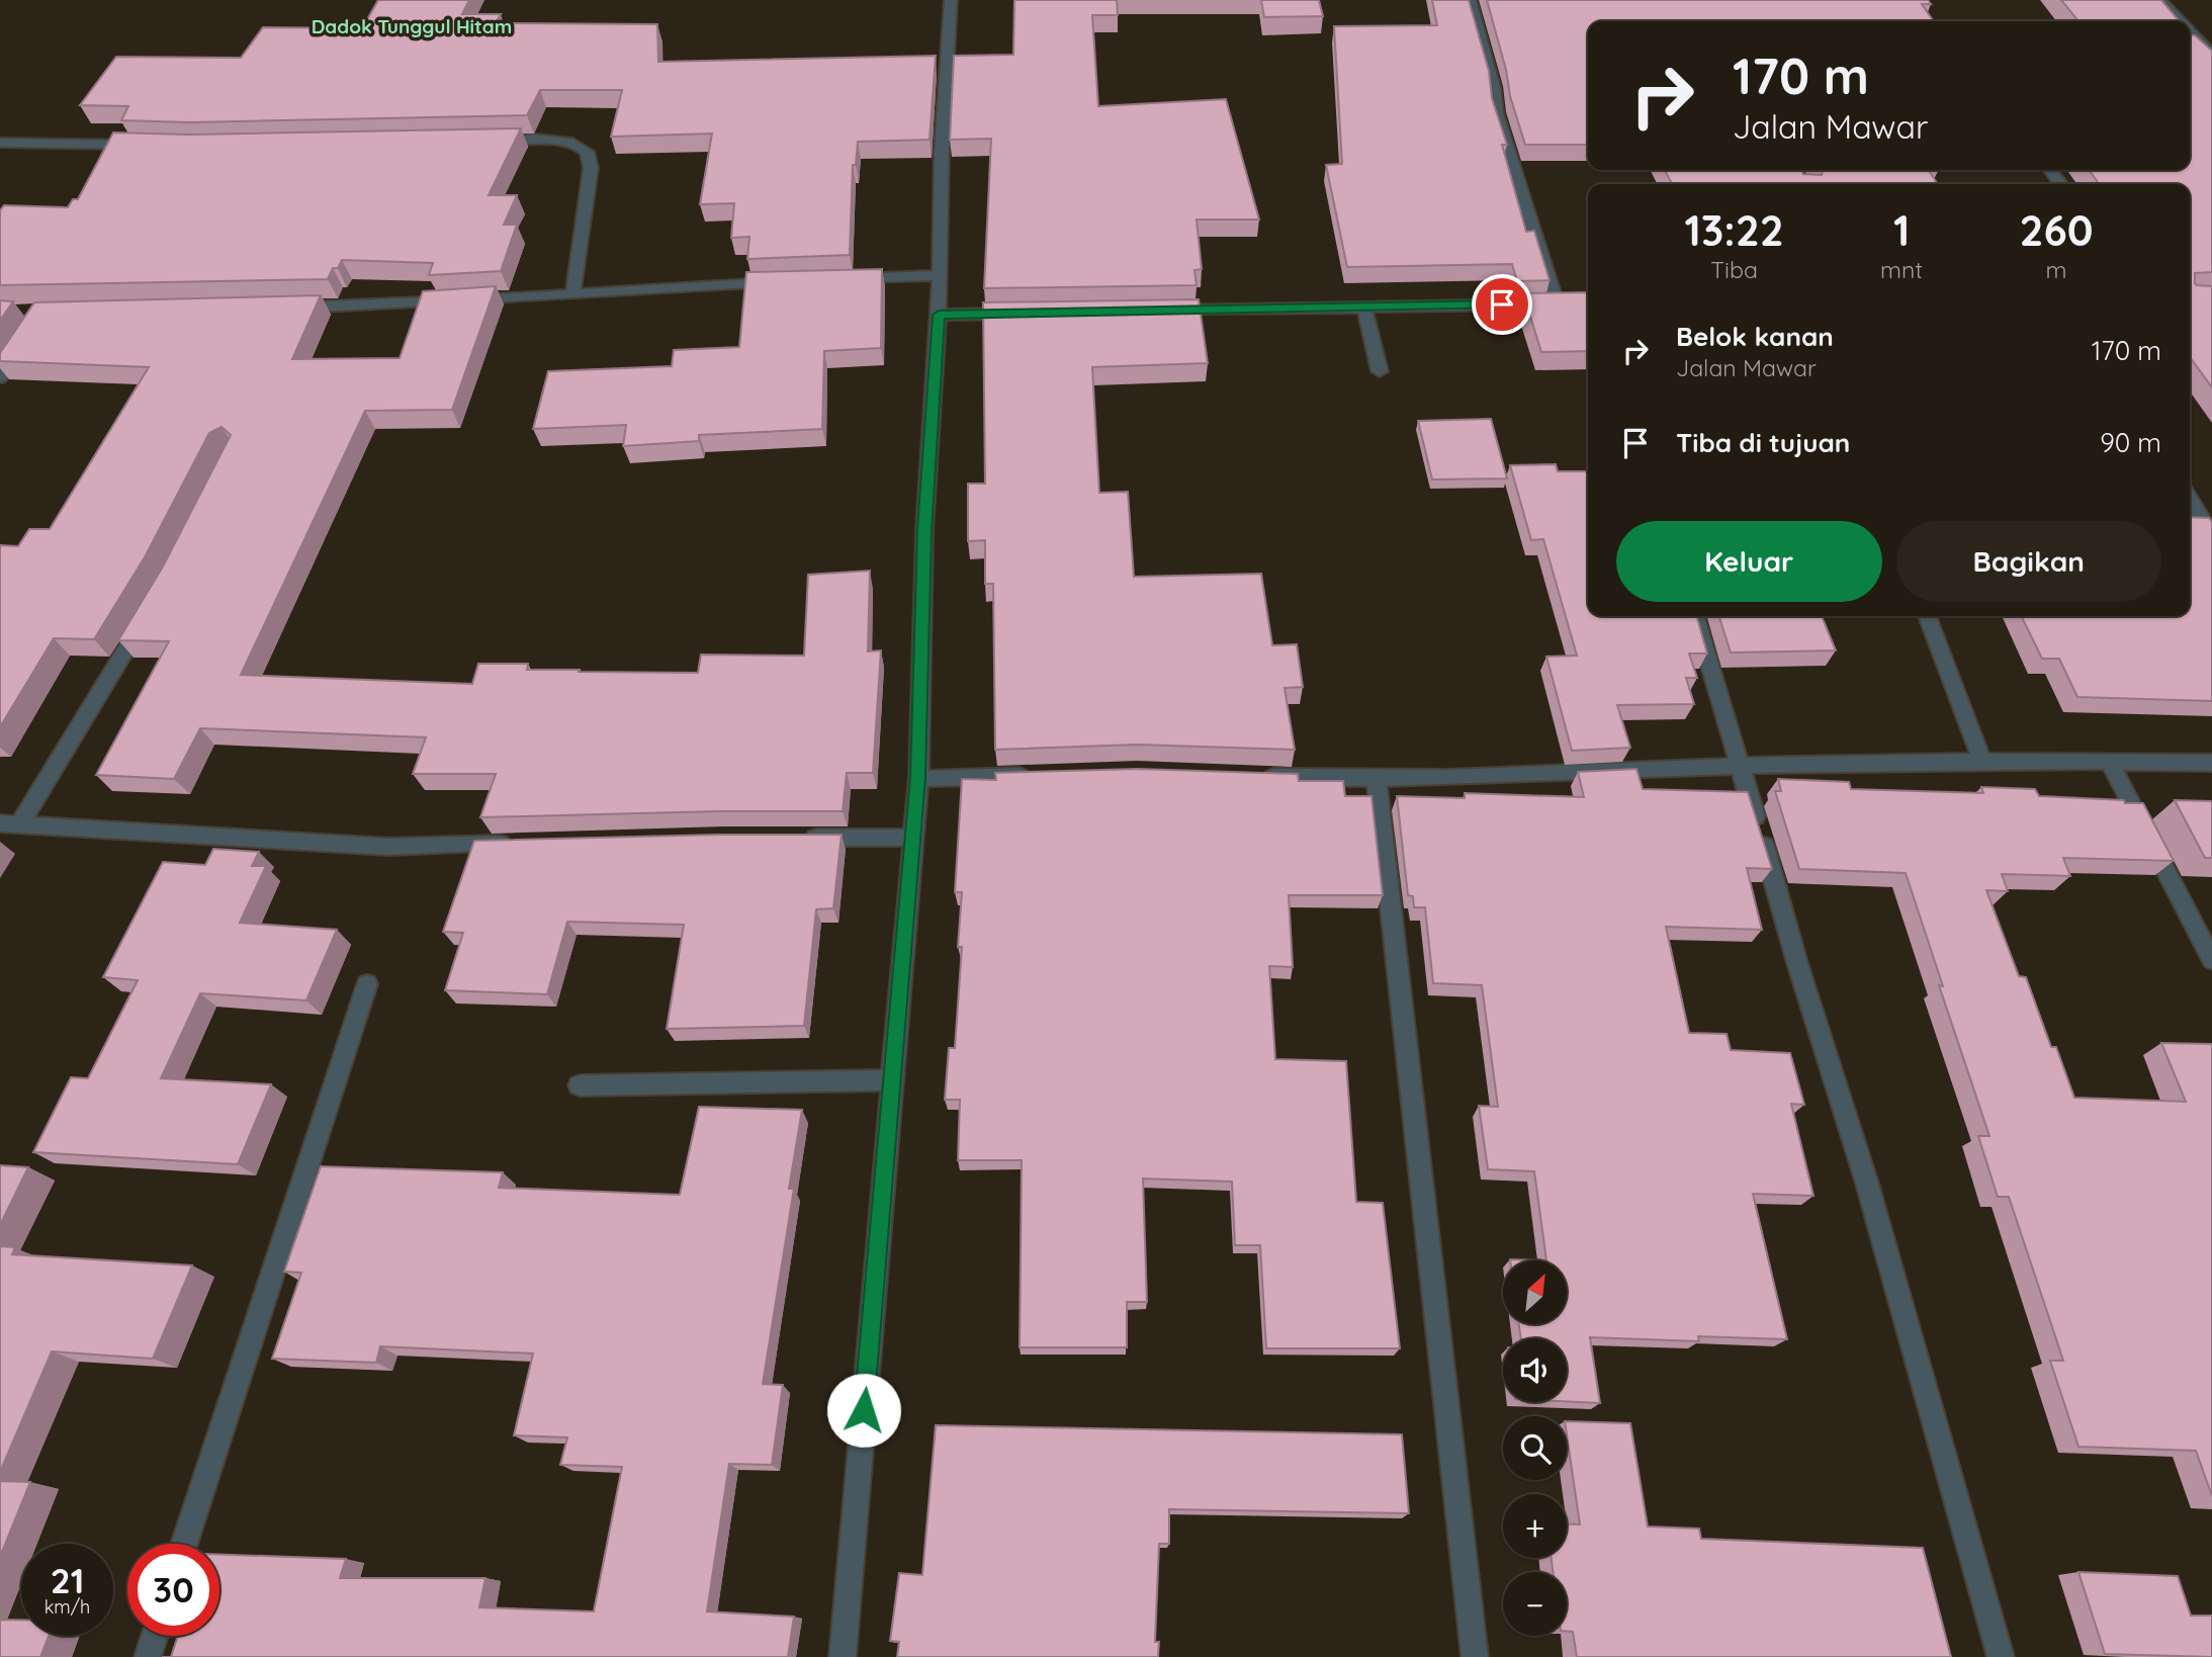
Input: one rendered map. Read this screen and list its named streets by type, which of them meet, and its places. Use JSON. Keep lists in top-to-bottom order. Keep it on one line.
{"districts":["Dadok Tunggul Hitam"],"north":"top right","page":{"turn":["170 m","Jalan Mawar"],"eta":["13:22","Tiba","1","mnt","260","m"],"list":[{"name":"Belok kanan","note":"Jalan Mawar","value":"170 m"},{"name":"Tiba di tujuan","value":"90 m"}],"buttons":["Keluar","Bagikan"],"map_buttons":["+","−"],"speed":"21 km/h","limit":"30"}}
